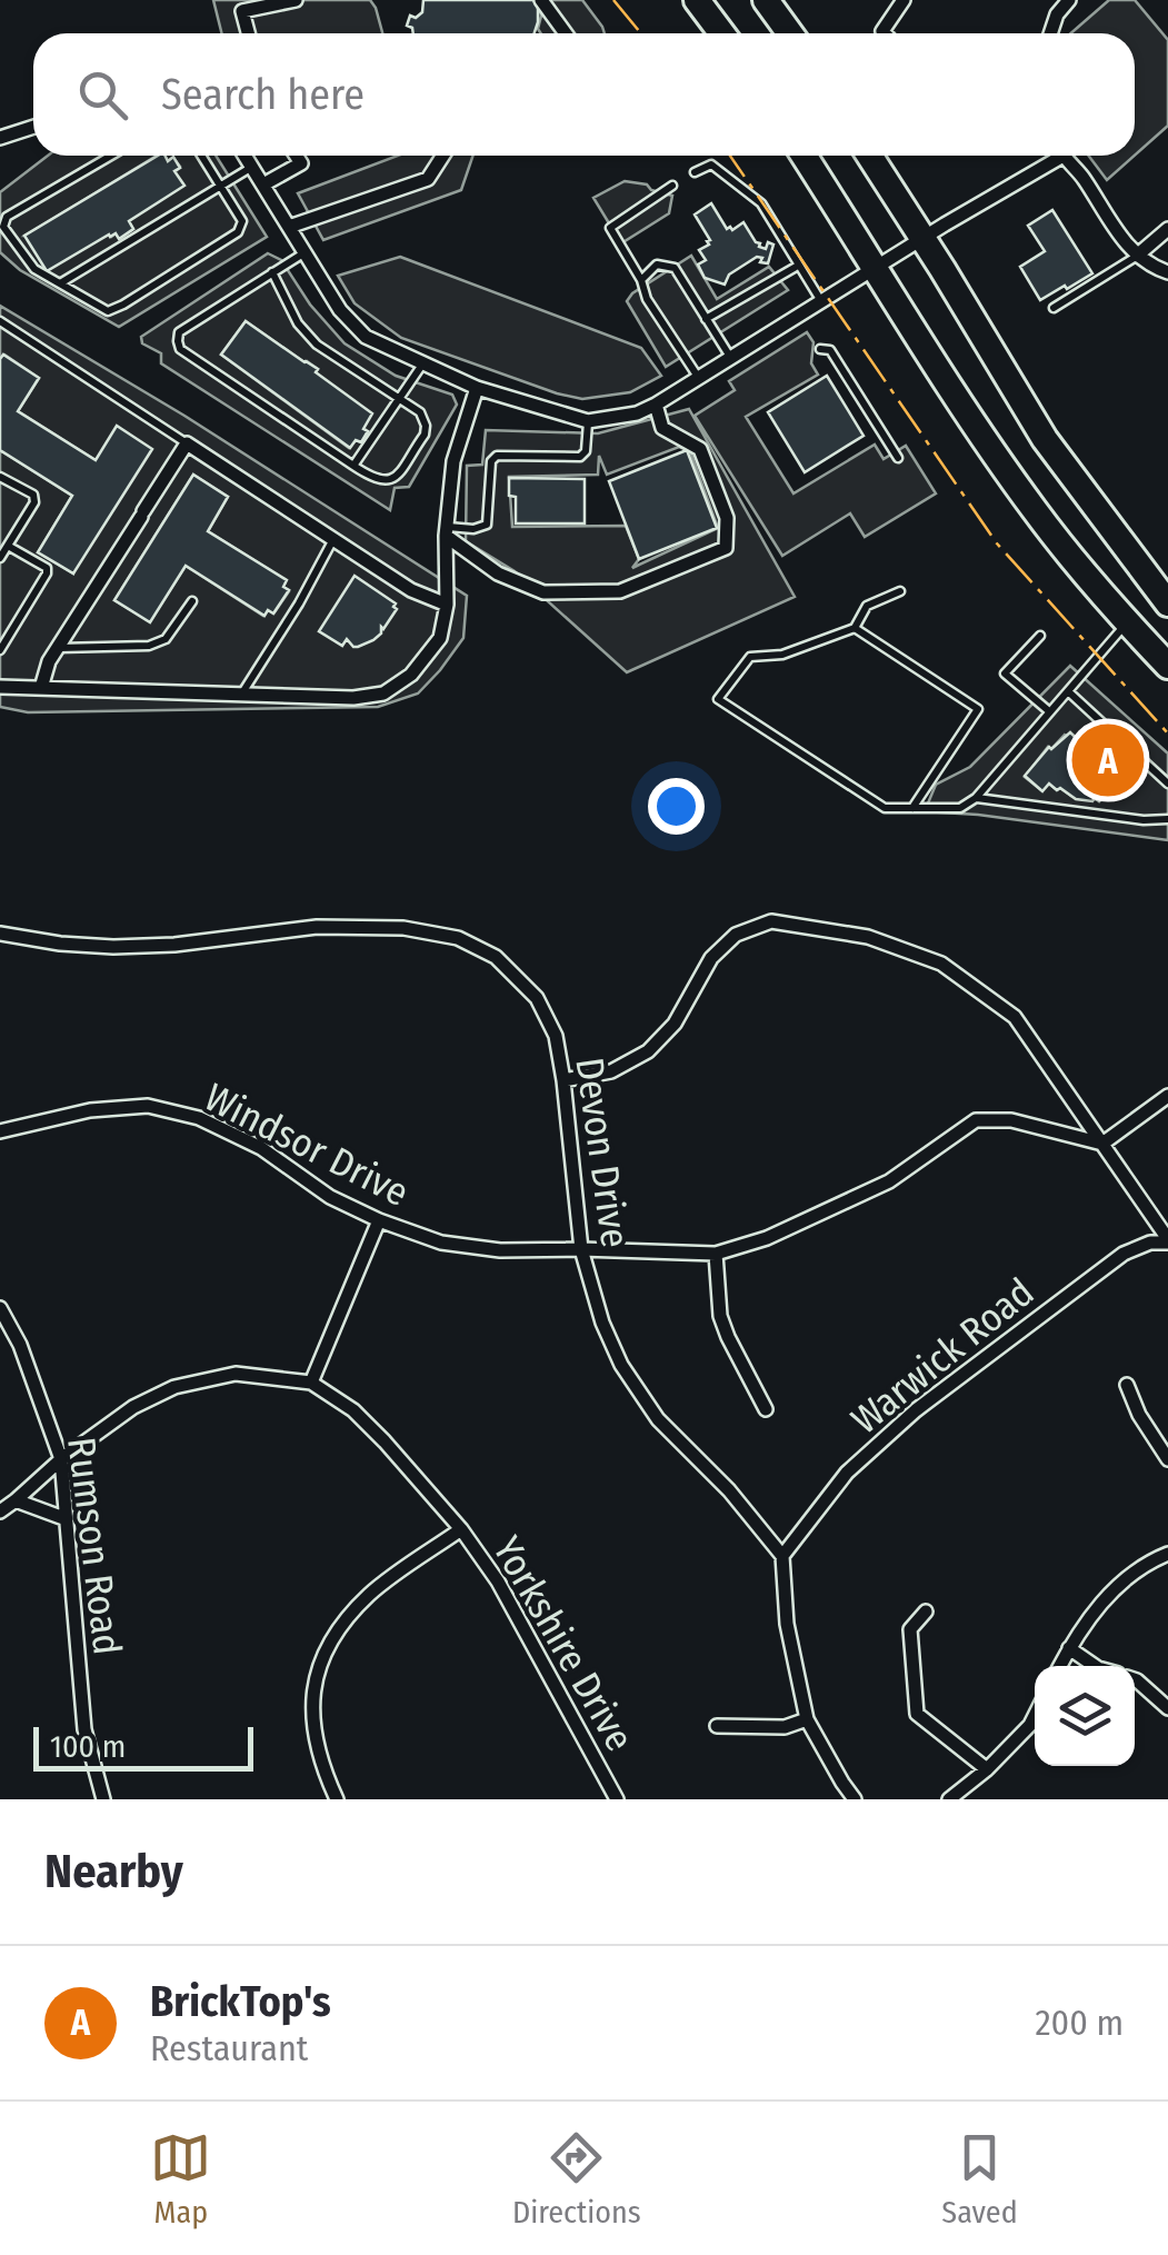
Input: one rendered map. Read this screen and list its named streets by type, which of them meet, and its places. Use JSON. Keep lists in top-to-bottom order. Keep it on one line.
{"streets":{"street":["Windsor Drive","Devon Drive","Warwick Road","Rumson Road","Yorkshire Drive"]},"crossings":[["Windsor Drive","Devon Drive"],["Devon Drive","Warwick Road"],["Rumson Road","Yorkshire Drive"]],"scale_bar":"100 m","page":{"search":"Search here","pins":"A","scale":"100 m","heading":"Nearby","list":[{"mark":"A","name":"BrickTop's","note":"Restaurant","value":"200 m"}],"nav":["Map","Directions","Saved"]}}
